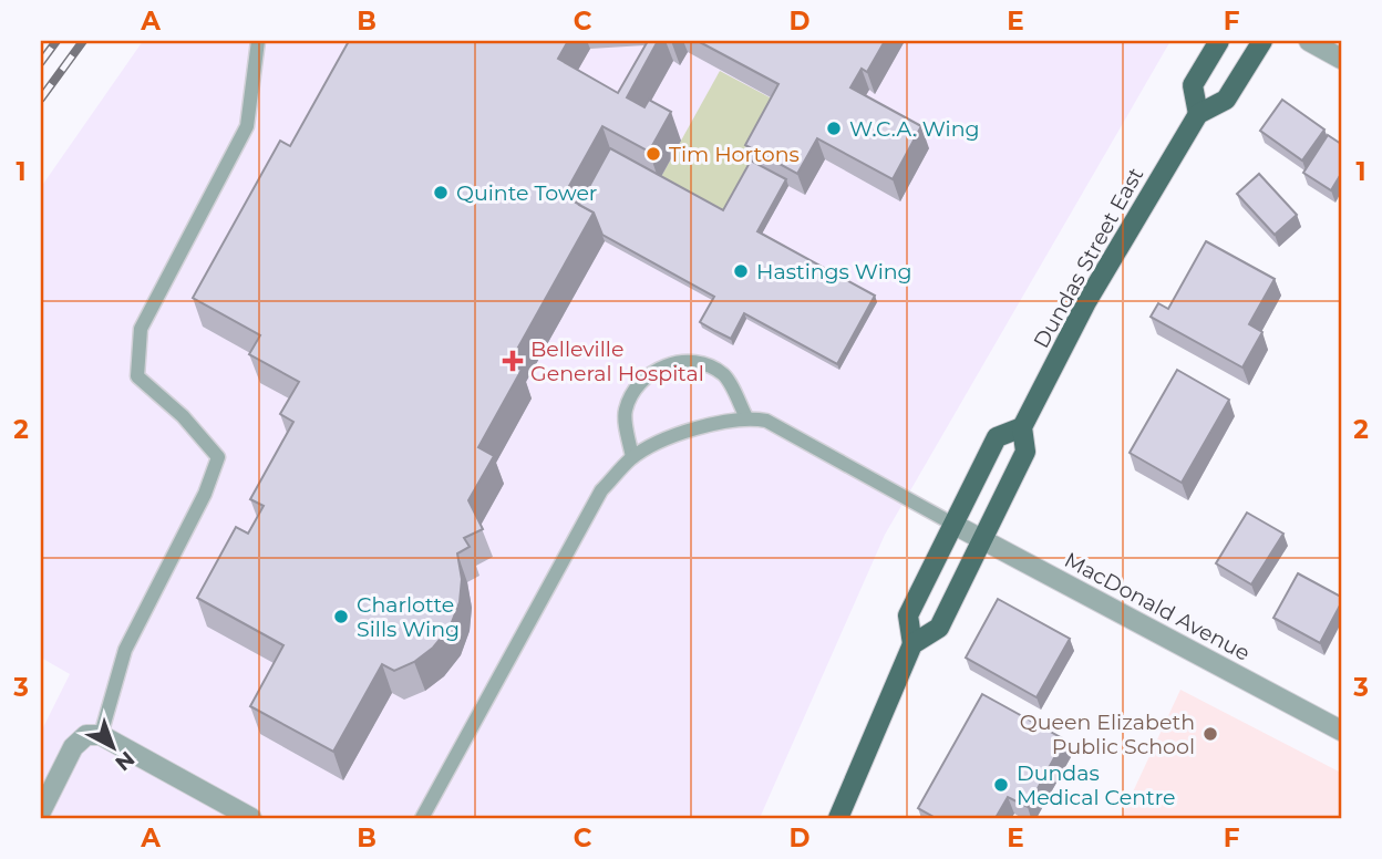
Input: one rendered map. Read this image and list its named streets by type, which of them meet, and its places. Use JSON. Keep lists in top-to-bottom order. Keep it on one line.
{"streets":{"main road":["Dundas Street East"],"street":["MacDonald Avenue"]},"crossings":[["Dundas Street East","MacDonald Avenue"]],"places":{"other":["W.C.A. Wing","Tim Hortons","Quinte Tower","Hastings Wing","Charlotte Sills Wing","Queen Elizabeth Public School","Dundas Medical Centre"],"health":["Belleville General Hospital"]},"north":"bottom right","grid":{"columns":["A","B","C","D","E","F"],"rows":["1","2","3"]}}
